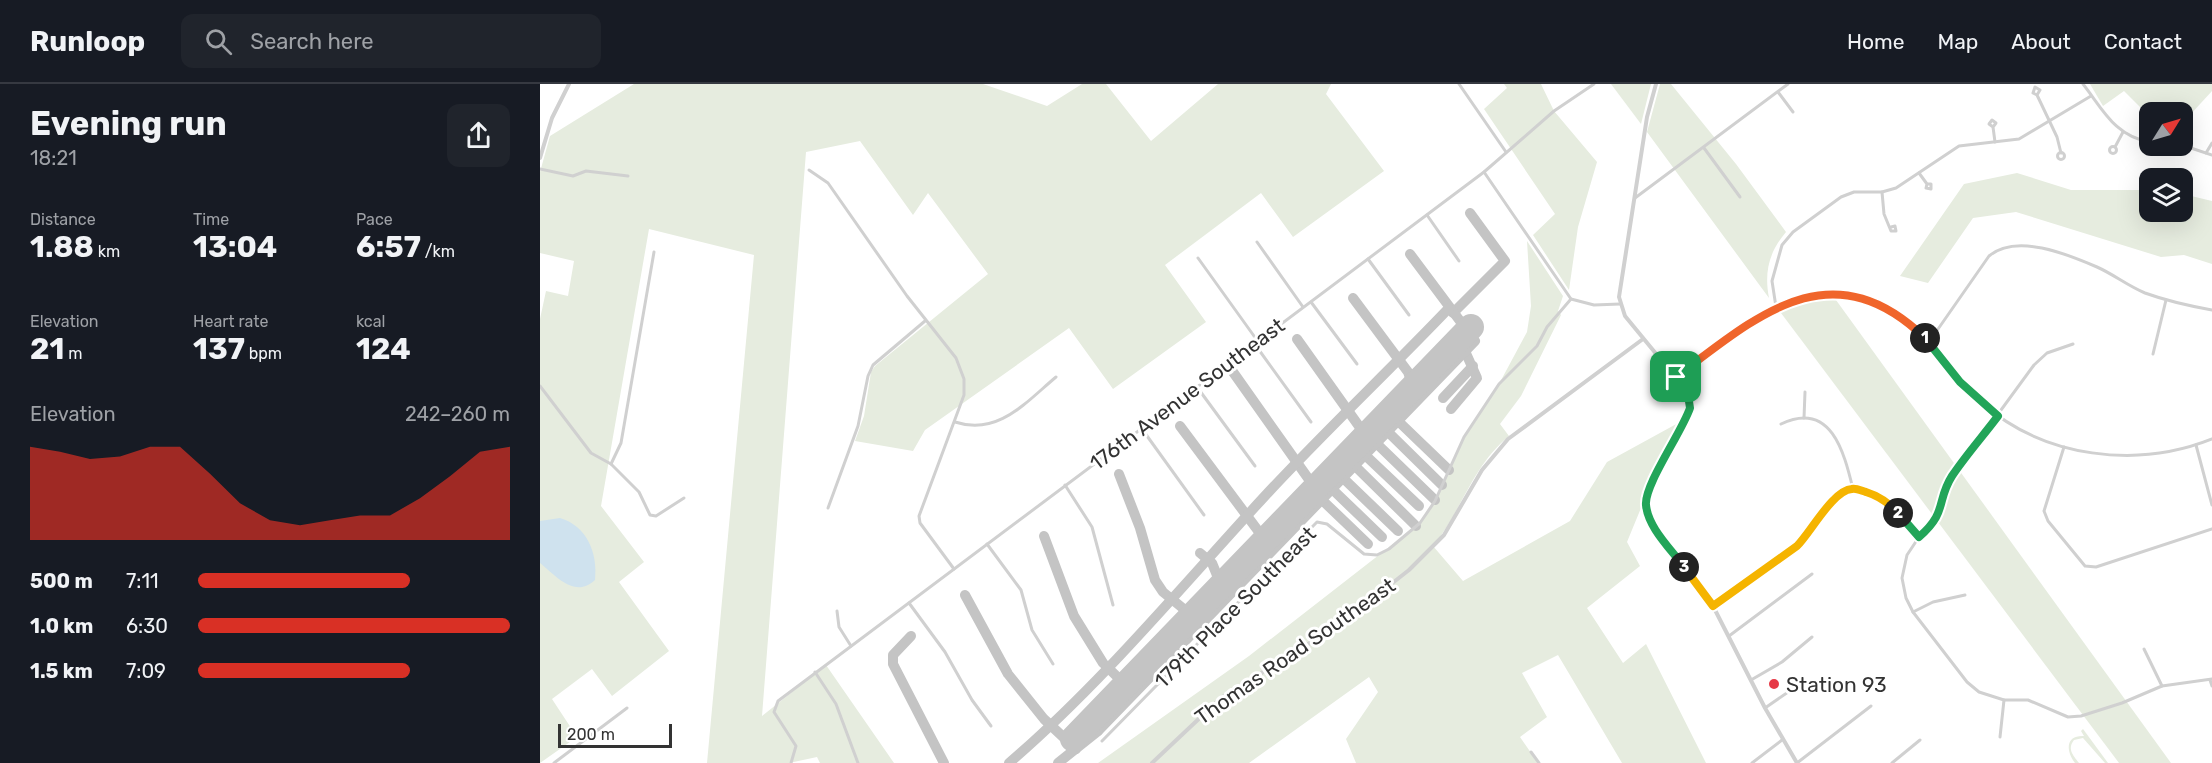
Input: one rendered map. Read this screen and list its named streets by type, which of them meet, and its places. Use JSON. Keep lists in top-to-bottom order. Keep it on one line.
{"streets":{"street":["176th Avenue Southeast","179th Place Southeast","Thomas Road Southeast"]},"places":["Station 93"],"scale_bar":"200 m","north":"top right","page":{"header":"Runloop","search":"Search here","nav":["Home","Map","About","Contact"],"heading":["Evening run","18:21"],"stats":[["Distance","1.88 km"],["Time","13:04"],["Pace","6:57 /km"],["Elevation","21 m"],["Heart rate","137 bpm"],["kcal","124"]],"pins":["1","2","3"],"chart":["Elevation","242–260 m"],"list":[{"name":"500 m","note":"7:11"},{"name":"1.0 km","note":"6:30"},{"name":"1.5 km","note":"7:09"}],"scale":"200 m"}}
